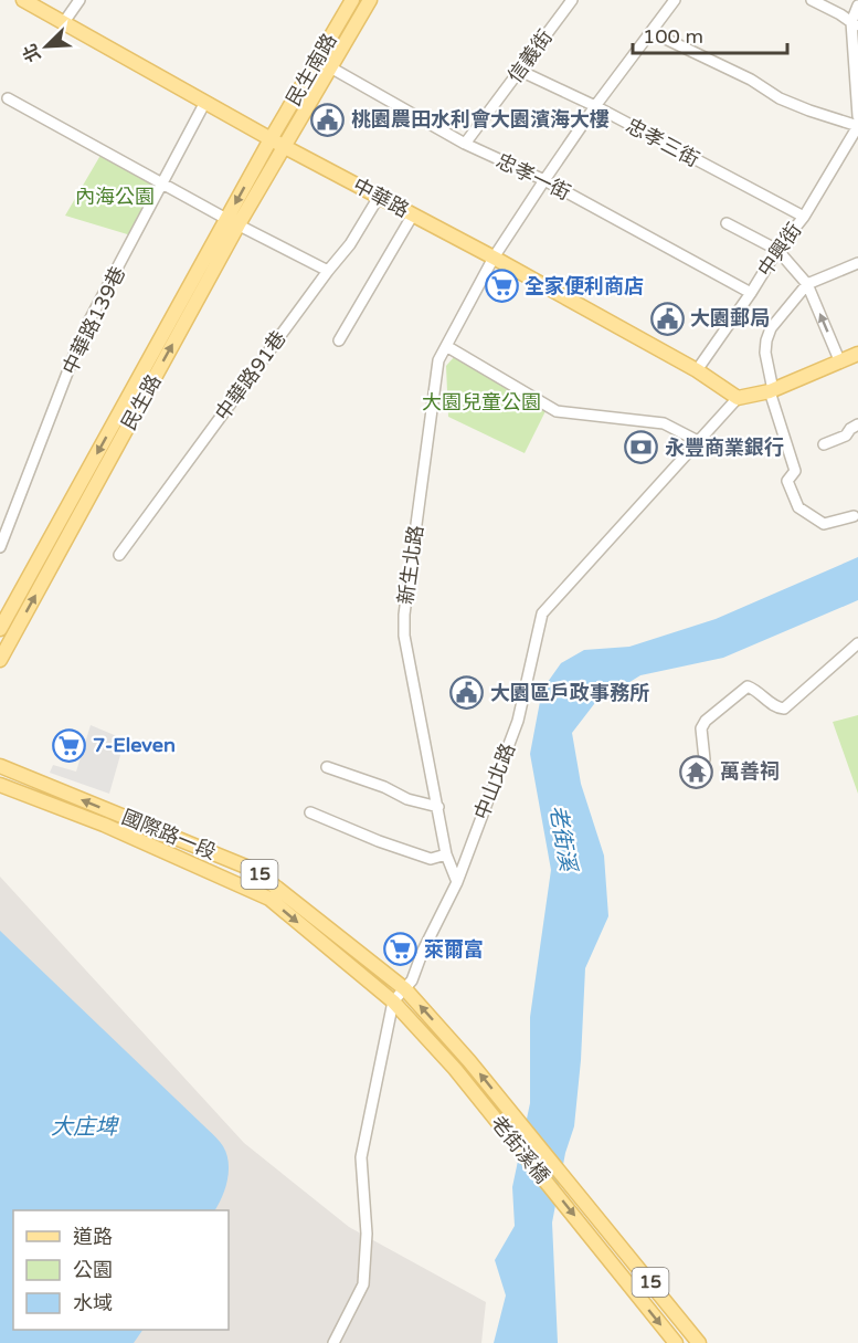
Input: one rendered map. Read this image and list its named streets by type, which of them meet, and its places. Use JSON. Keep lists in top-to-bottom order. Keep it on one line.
{"streets":{"main road":["民生南路","中華路","民生路","國際路一段","15","老街溪橋"],"street":["信義街","忠孝三街","忠孝一街","中興街","中華路139巷","中華路91巷","新生北路","中山北路"]},"crossings":[["信義街","忠孝三街"],["信義街","忠孝一街"],["民生南路","忠孝一街"],["民生南路","中華路"],["民生南路","民生路"],["忠孝三街","中興街"],["忠孝三街","新生北路"],["忠孝一街","中興街"],["忠孝一街","新生北路"],["中華路","中興街"],["中華路","中華路139巷"],["中華路","中華路91巷"],["中華路","民生路"],["中華路","新生北路"],["中華路","中山北路"],["新生北路","中山北路"],["中山北路","國際路一段"],["國際路一段","老街溪橋"]],"water":["老街溪","大庄埤"],"parks":["內海公園","大園兒童公園"],"places":{"public building":["桃園農田水利會大園濱海大樓","大園郵局","大園區戶政事務所"],"supermarket":["全家便利商店","7-Eleven","萊爾富"],"bank":["永豐商業銀行"],"temple":["萬善祠"]},"legend":["道路","公園","水域"],"scale_bar":"100 m","north":"bottom left"}
